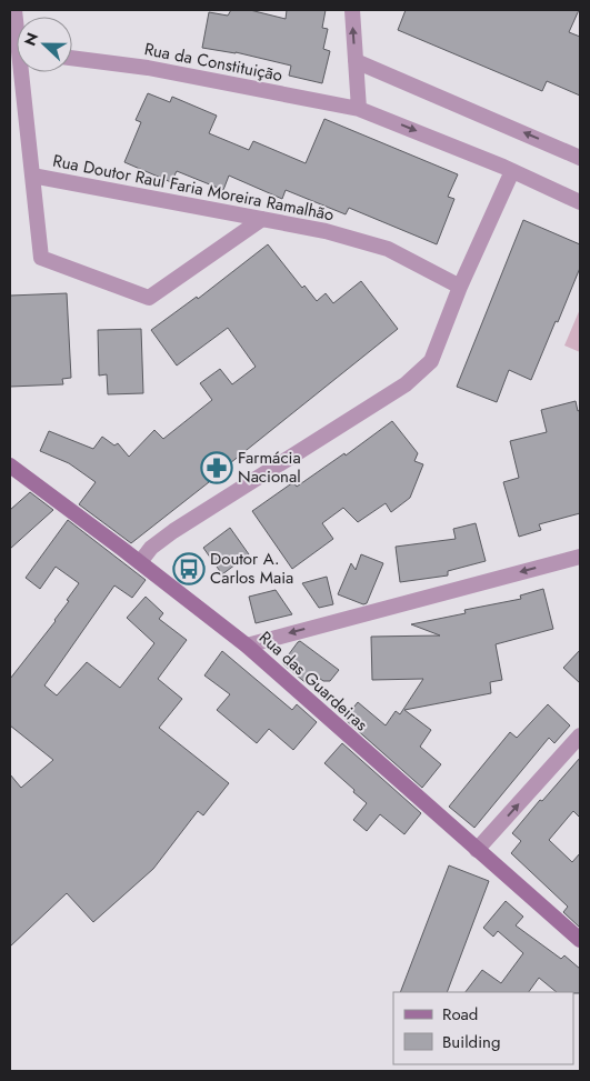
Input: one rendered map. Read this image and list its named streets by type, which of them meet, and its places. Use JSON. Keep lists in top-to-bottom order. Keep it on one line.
{"streets":{"main road":["Rua das Guardeiras"],"street":["Rua da Constituição","Rua Doutor Raul Faria Moreira Ramalhão"]},"places":{"pharmacy":["Farmácia Nacional"],"bus stop":["Doutor A. Carlos Maia"]},"legend":["Road","Building"],"north":"left"}
